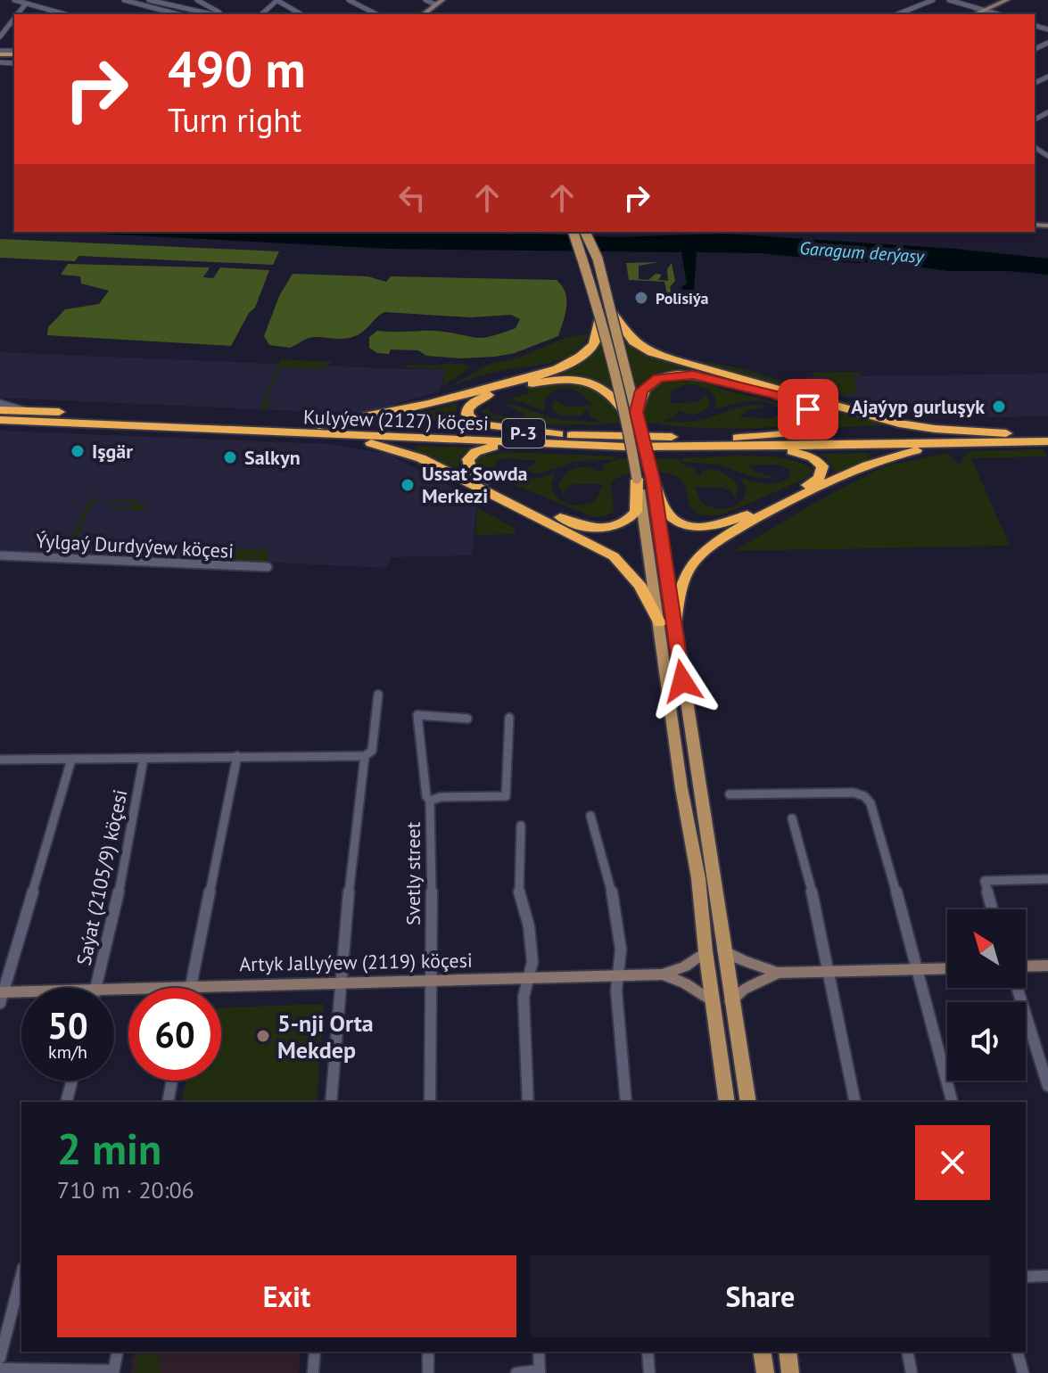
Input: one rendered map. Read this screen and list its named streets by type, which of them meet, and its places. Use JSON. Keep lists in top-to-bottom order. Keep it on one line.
{"streets":{"highway":["Kulyýew (2127) köçesi","P-3"],"street":["Ýylgaý Durdyýew köçesi","Svetly street","Saýat (2105/9) köçesi","Artyk Jallyýew (2119) köçesi"]},"crossings":[["Svetly street","Artyk Jallyýew (2119) köçesi"]],"water":["Garagum derýasy"],"places":["Polisiýa","Ajaýyp gurluşyk","Işgär","Salkyn","Ussat Sowda Merkezi","5-nji Orta Mekdep"],"north":"top left","page":{"turn":["490 m","Turn right"],"speed":"50 km/h","limit":"60","heading":["2 min","710 m · 20:06"],"buttons":["Exit","Share"]}}
